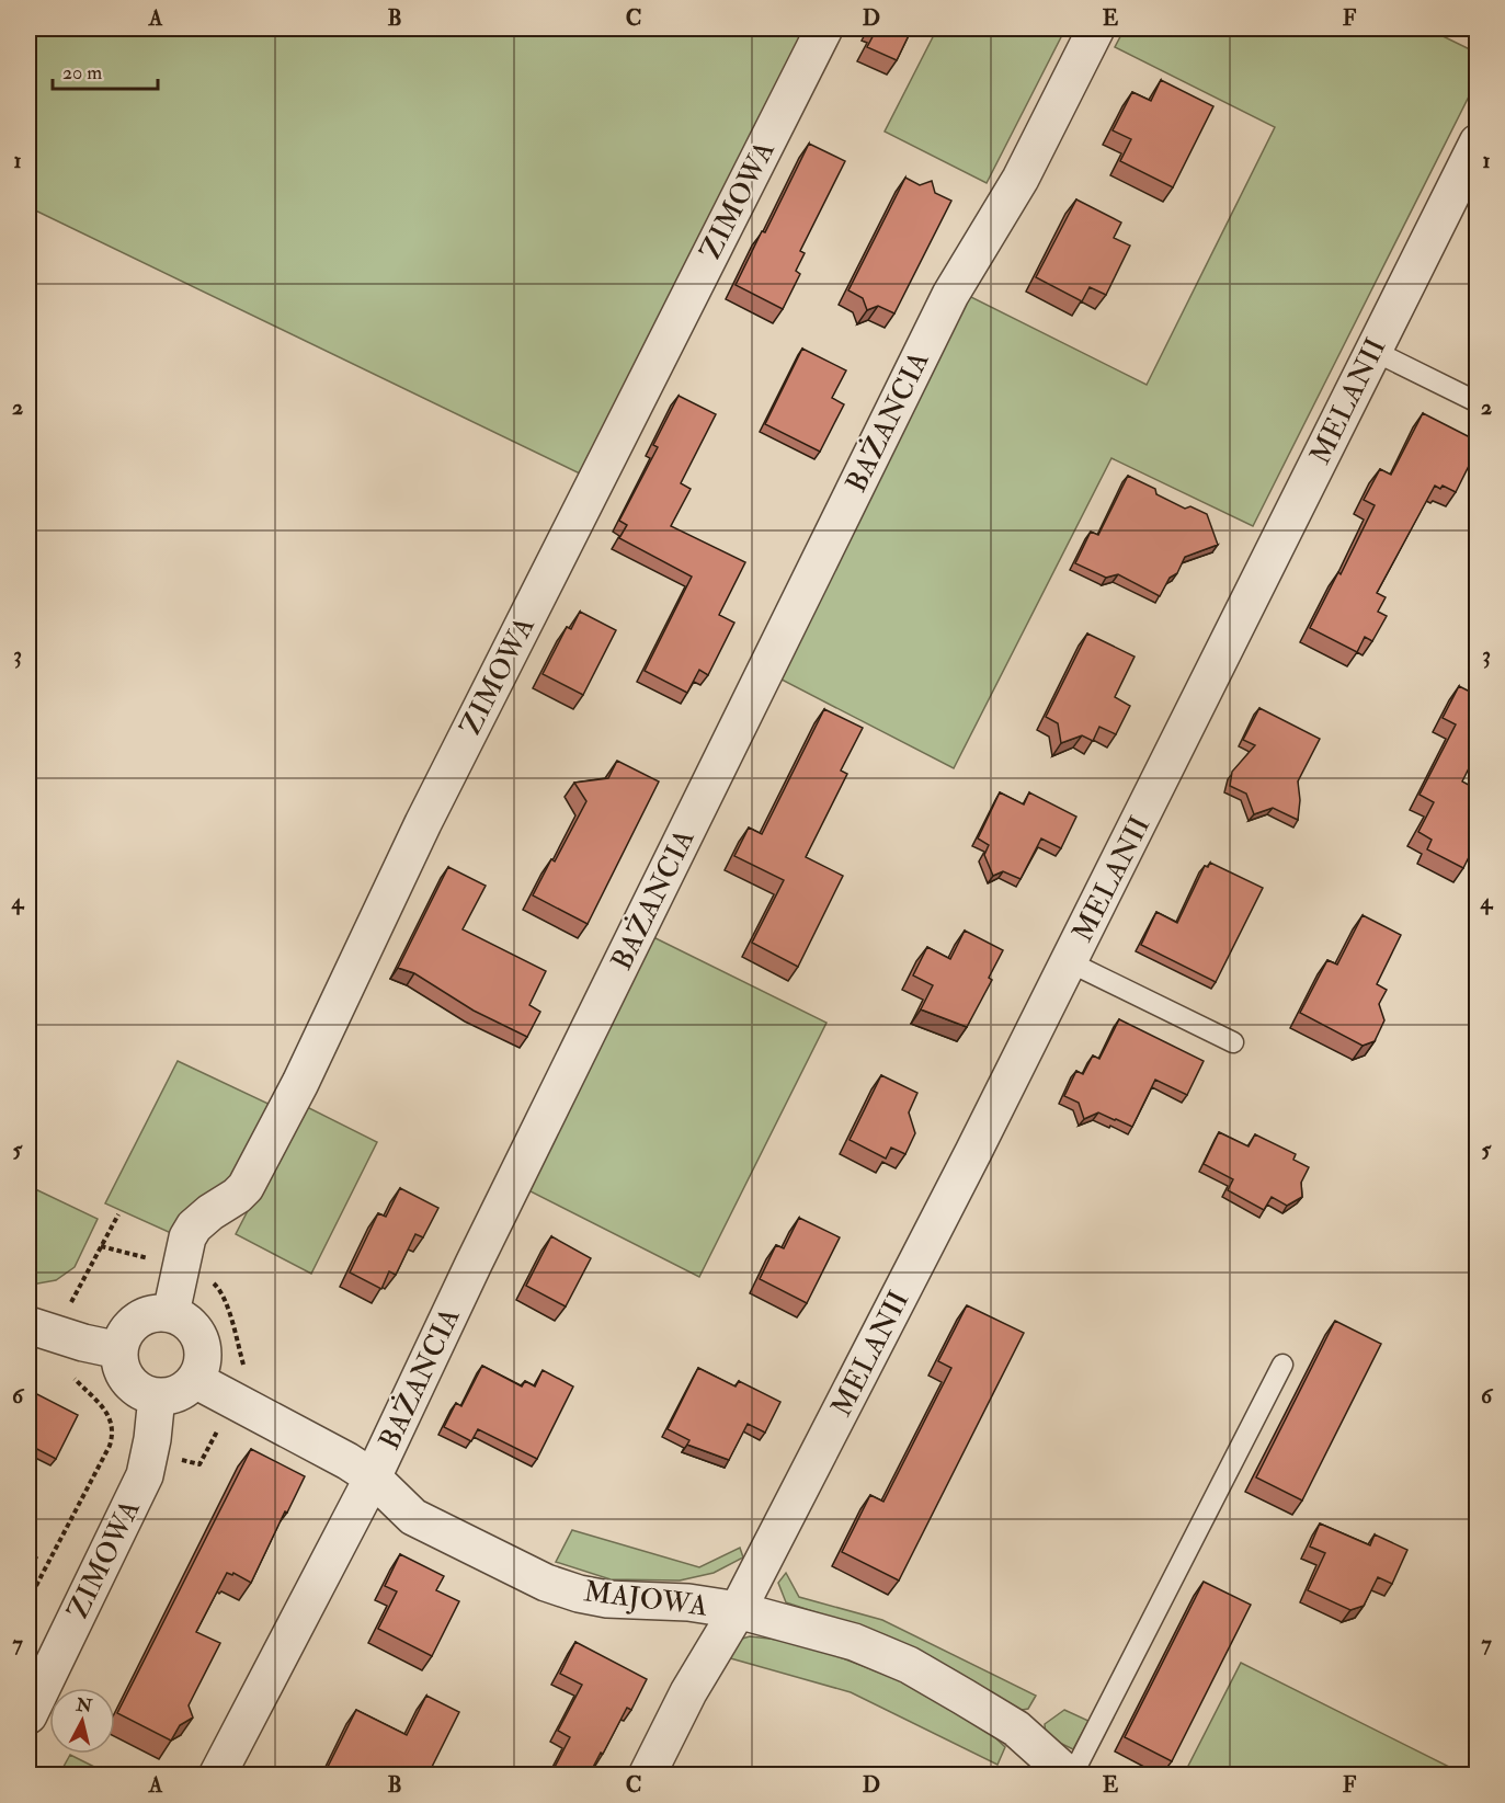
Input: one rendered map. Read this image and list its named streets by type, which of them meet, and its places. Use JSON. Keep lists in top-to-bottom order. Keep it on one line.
{"streets":{"street":["ZIMOWA","MELANII","BAŻANCIA","MAJOWA"]},"crossings":[["ZIMOWA","MAJOWA"],["MELANII","MAJOWA"],["BAŻANCIA","MAJOWA"]],"scale_bar":"20 m","north":"top","grid":{"columns":["A","B","C","D","E","F"],"rows":["1","2","3","4","5","6","7"]}}
